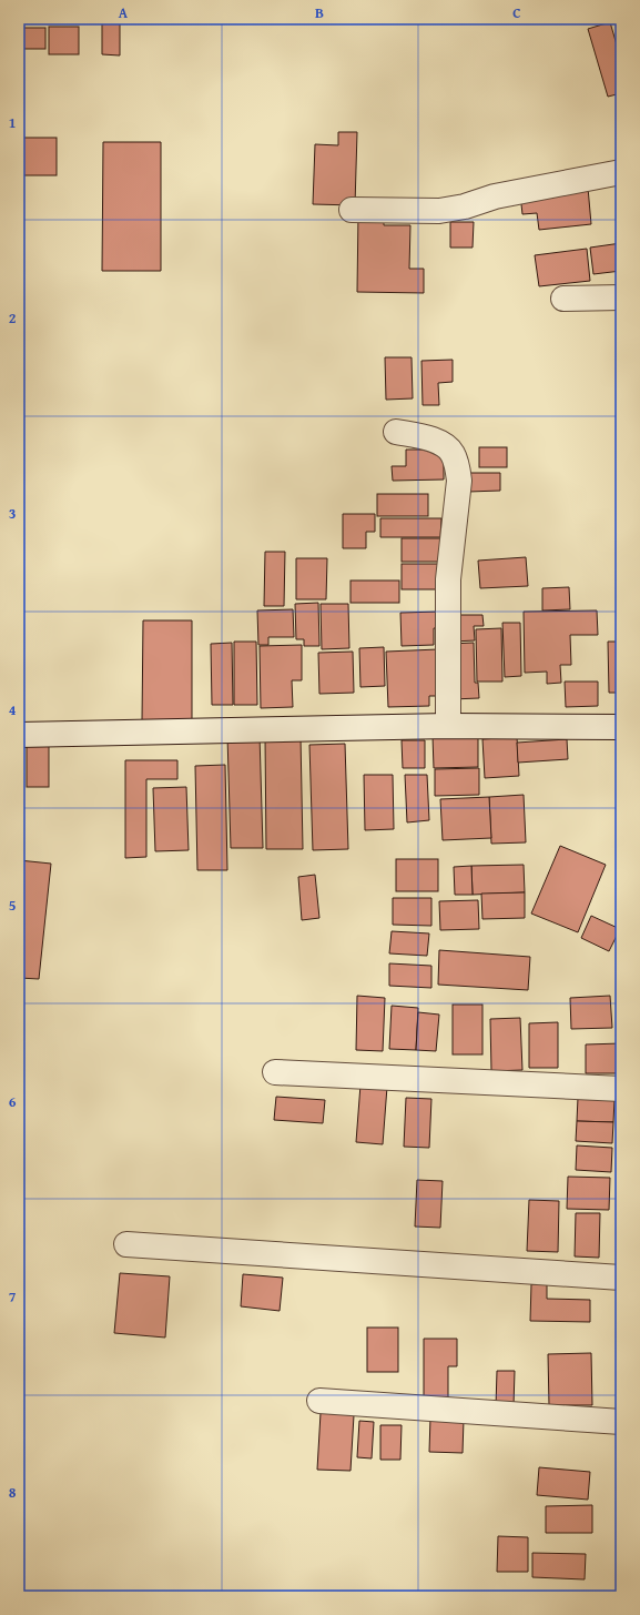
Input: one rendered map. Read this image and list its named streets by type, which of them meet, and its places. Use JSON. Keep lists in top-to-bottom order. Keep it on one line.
{"grid":{"columns":["A","B","C"],"rows":["1","2","3","4","5","6","7","8"]}}
